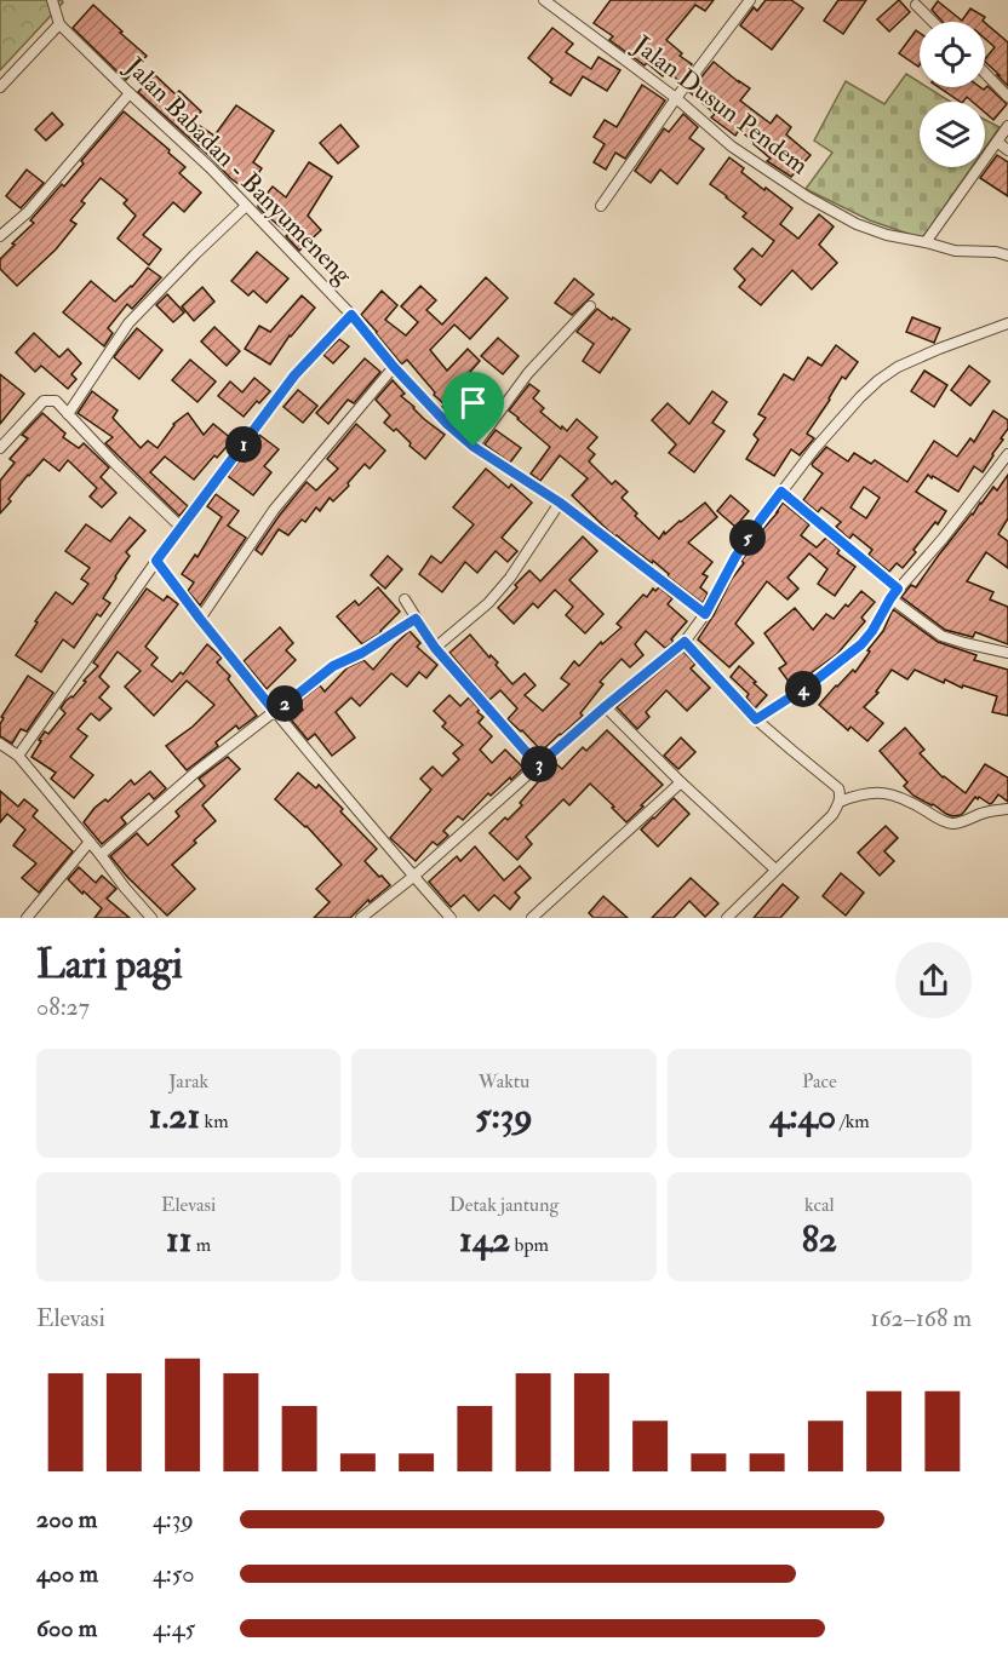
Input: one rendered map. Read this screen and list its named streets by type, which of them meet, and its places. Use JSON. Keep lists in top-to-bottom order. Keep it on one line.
{"streets":{"street":["Jalan Dusun Pendem","Jalan Babadan - Banyumeneng"]},"page":{"pins":["1","5","4","2","3"],"heading":["Lari pagi","08:27"],"stats":[["Jarak","1.21 km"],["Waktu","5:39"],["Pace","4:40 /km"],["Elevasi","11 m"],["Detak jantung","142 bpm"],["kcal","82"]],"chart":["Elevasi","162–168 m"],"list":[{"name":"200 m","note":"4:39"},{"name":"400 m","note":"4:50"},{"name":"600 m","note":"4:45"}]}}
